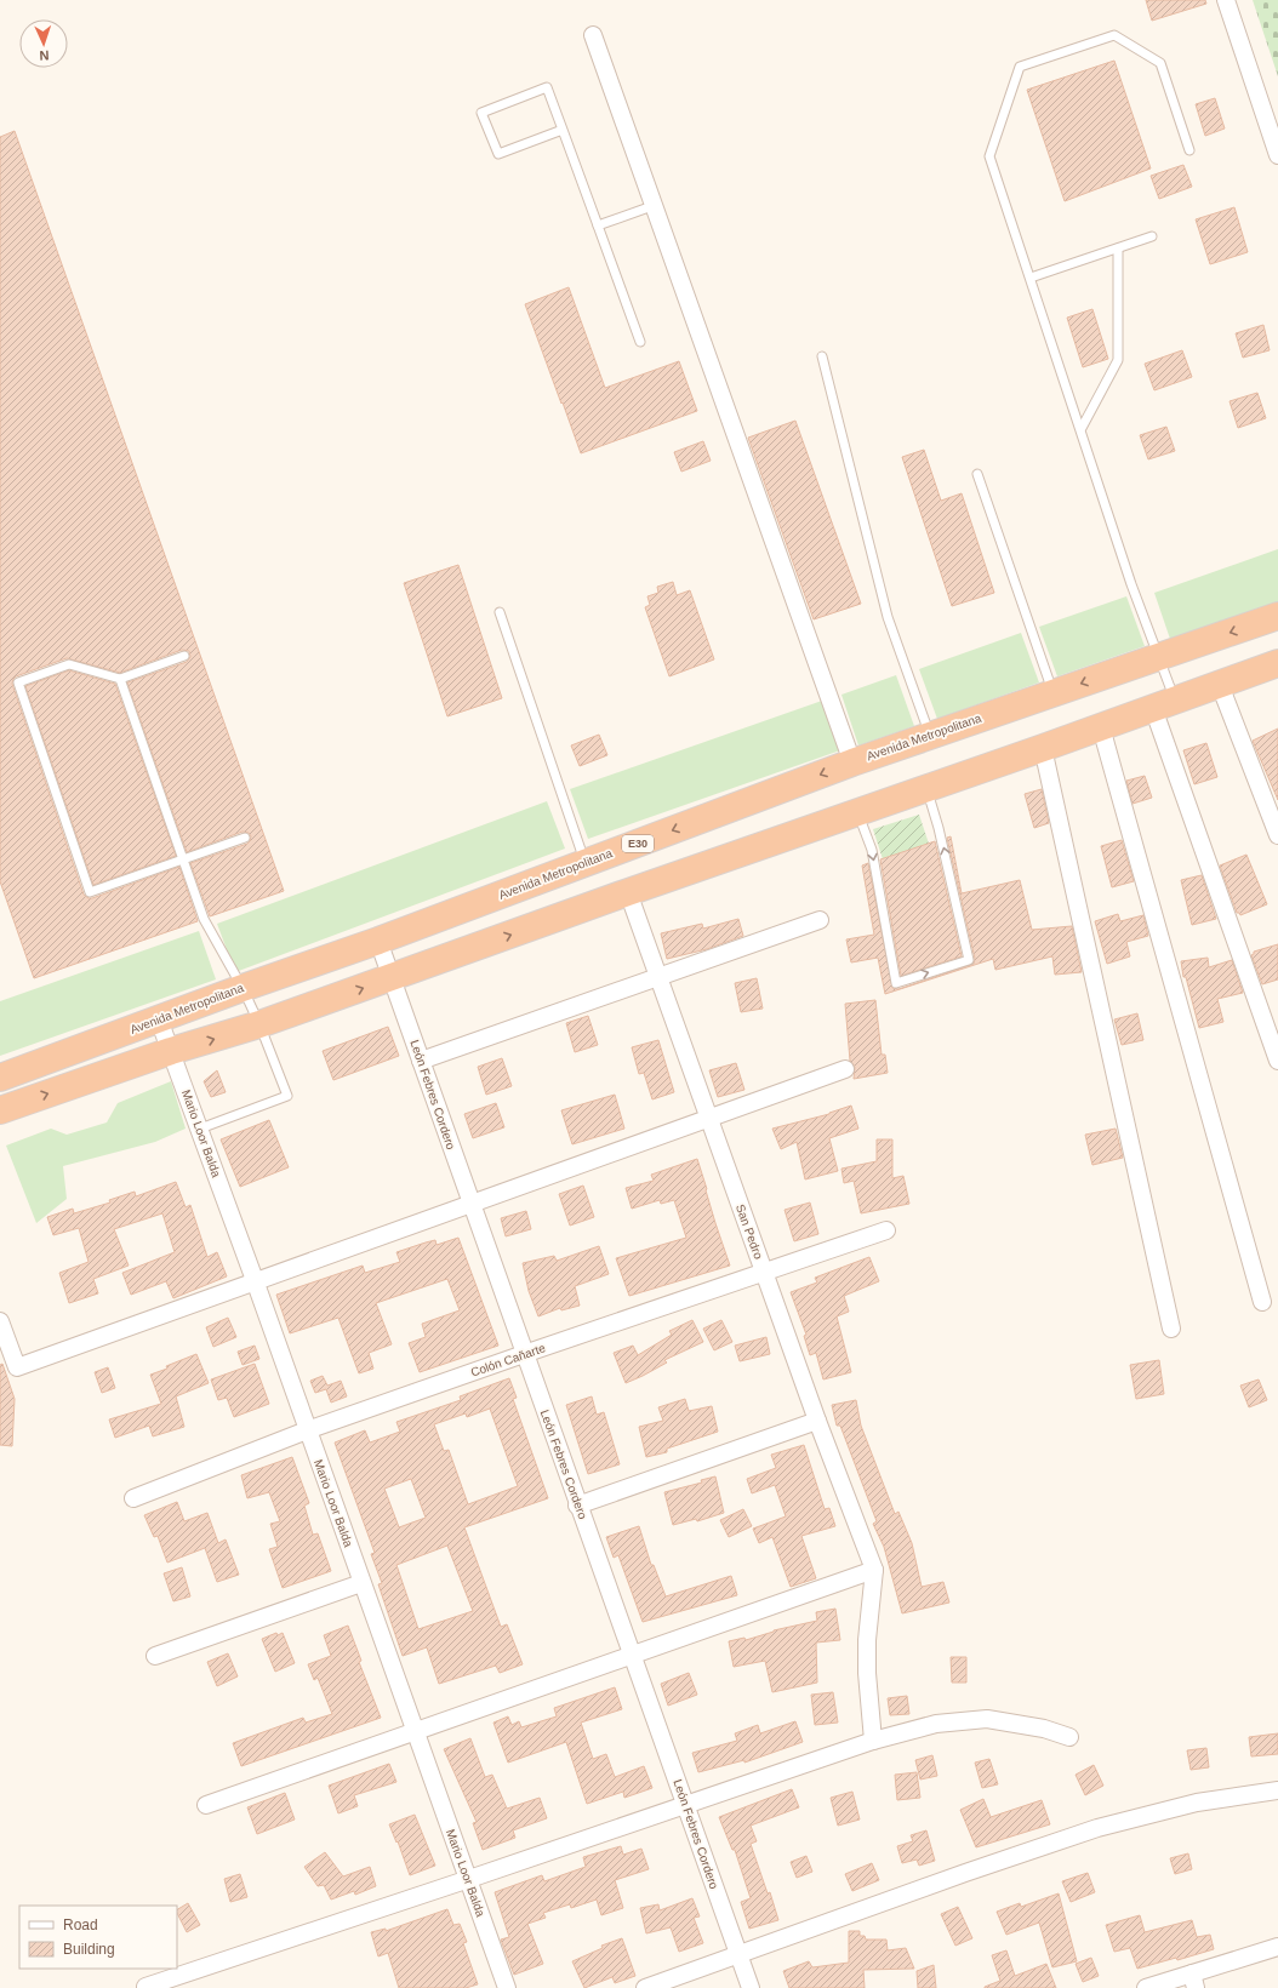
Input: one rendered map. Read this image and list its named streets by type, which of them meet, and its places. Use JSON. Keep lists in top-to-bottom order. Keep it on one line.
{"streets":{"highway":["Avenida Metropolitana","E30"],"street":["León Febres Cordero","Mario Loor Balda","San Pedro","Colón Cañarte"]},"crossings":[["Avenida Metropolitana","León Febres Cordero"],["Avenida Metropolitana","Mario Loor Balda"],["León Febres Cordero","Colón Cañarte"],["Mario Loor Balda","Colón Cañarte"],["San Pedro","Colón Cañarte"]],"legend":["Road","Building"],"north":"bottom"}
